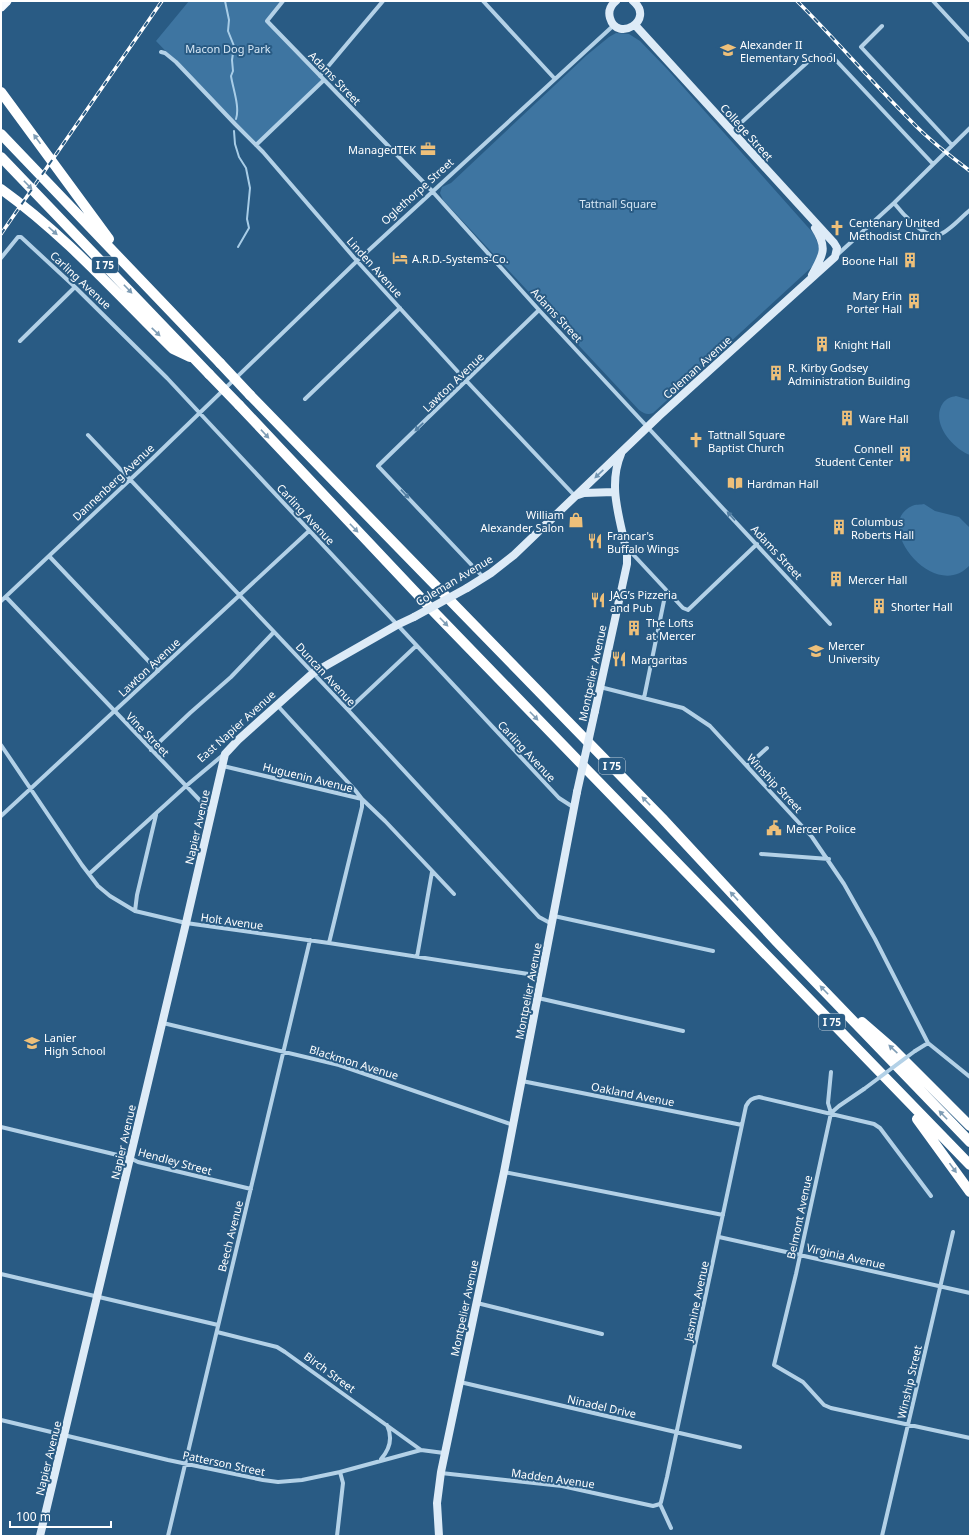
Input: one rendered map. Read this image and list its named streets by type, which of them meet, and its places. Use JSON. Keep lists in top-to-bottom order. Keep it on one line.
{"streets":{"highway":["I 75"],"street":["Adams Street","College Street","Oglethorpe Street","Linden Avenue","Carling Avenue","Coleman Avenue","Lawton Avenue","Dannenberg Avenue","Montpelier Avenue","Duncan Avenue","East Napier Avenue","Vine Street","Huguenin Avenue","Winship Street","Napier Avenue","Holt Avenue","Blackmon Avenue","Oakland Avenue","Hendley Street","Belmont Avenue","Beech Avenue","Virginia Avenue","Jasmine Avenue","Birch Street","Ninadel Drive","Patterson Street","Madden Avenue"]},"crossings":[["Adams Street","Oglethorpe Street"],["Adams Street","Coleman Avenue"],["Adams Street","Lawton Avenue"],["College Street","Coleman Avenue"],["Oglethorpe Street","Linden Avenue"],["Oglethorpe Street","Dannenberg Avenue"],["Linden Avenue","Coleman Avenue"],["Linden Avenue","Lawton Avenue"],["Carling Avenue","Lawton Avenue"],["Carling Avenue","Dannenberg Avenue"],["Carling Avenue","Montpelier Avenue"],["Carling Avenue","East Napier Avenue"],["Coleman Avenue","Lawton Avenue"],["Coleman Avenue","Montpelier Avenue"],["Coleman Avenue","East Napier Avenue"],["Lawton Avenue","Duncan Avenue"],["Lawton Avenue","Vine Street"],["Lawton Avenue","Holt Avenue"],["Dannenberg Avenue","Duncan Avenue"],["Dannenberg Avenue","Vine Street"],["Montpelier Avenue","Duncan Avenue"],["Montpelier Avenue","Winship Street"],["Montpelier Avenue","Holt Avenue"],["Montpelier Avenue","Blackmon Avenue"],["Montpelier Avenue","Oakland Avenue"],["Montpelier Avenue","Ninadel Drive"],["Montpelier Avenue","Patterson Street"],["Montpelier Avenue","Madden Avenue"],["Duncan Avenue","East Napier Avenue"],["East Napier Avenue","Vine Street"],["East Napier Avenue","Napier Avenue"],["East Napier Avenue","Holt Avenue"],["Vine Street","Napier Avenue"],["Huguenin Avenue","Napier Avenue"],["Winship Street","Belmont Avenue"],["Winship Street","Virginia Avenue"],["Napier Avenue","Holt Avenue"],["Napier Avenue","Blackmon Avenue"],["Napier Avenue","Hendley Street"],["Napier Avenue","Patterson Street"],["Holt Avenue","Beech Avenue"],["Blackmon Avenue","Beech Avenue"],["Oakland Avenue","Jasmine Avenue"],["Hendley Street","Beech Avenue"],["Belmont Avenue","Virginia Avenue"],["Belmont Avenue","Jasmine Avenue"],["Beech Avenue","Birch Street"],["Beech Avenue","Patterson Street"],["Virginia Avenue","Jasmine Avenue"],["Jasmine Avenue","Ninadel Drive"],["Jasmine Avenue","Madden Avenue"],["Birch Street","Patterson Street"]],"parks":["Macon Dog Park","Tattnall Square"],"places":{"school or university":["Alexander II Elementary School","Mercer University","Lanier High School"],"office":["ManagedTEK"],"church":["Centenary United Methodist Church","Tattnall Square Baptist Church"],"hotel":["A.R.D.-Systems-Co."],"building":["Boone Hall","Mary Erin Porter Hall","Knight Hall","R. Kirby Godsey Administration Building","Ware Hall","Connell Student Center","Columbus Roberts Hall","Mercer Hall","Shorter Hall","The Lofts at Mercer"],"library":["Hardman Hall"],"shop":["William Alexander Salon"],"restaurant":["Francar's Buffalo Wings","JAG’s Pizzeria and Pub","Margaritas"],"public building":["Mercer Police"]},"scale_bar":"100 m"}
